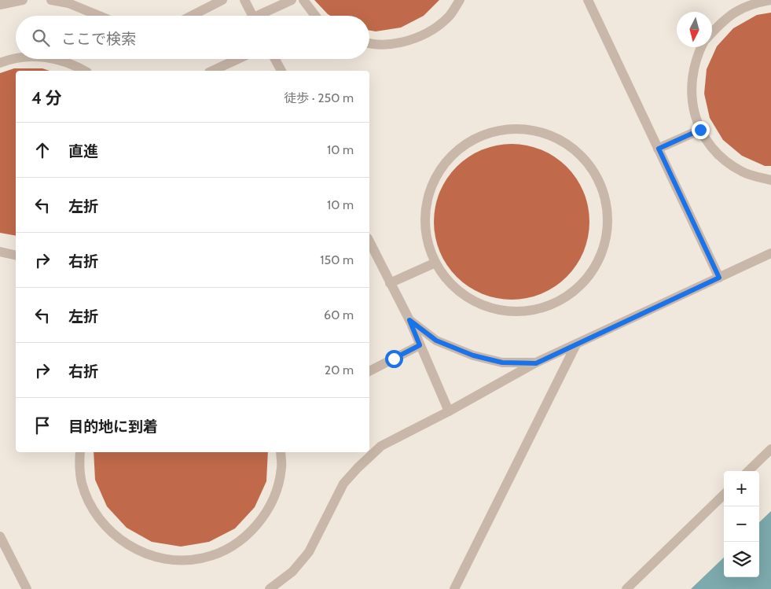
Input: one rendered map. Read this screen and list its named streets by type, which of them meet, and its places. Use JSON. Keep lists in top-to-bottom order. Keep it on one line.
{"north":"bottom","page":{"search":"ここで検索","heading":["4 分","徒歩 · 250 m"],"list":[["直進","10 m"],["左折","10 m"],["右折","150 m"],["左折","60 m"],["右折","20 m"],"目的地に到着"],"map_buttons":["+","−"]}}
